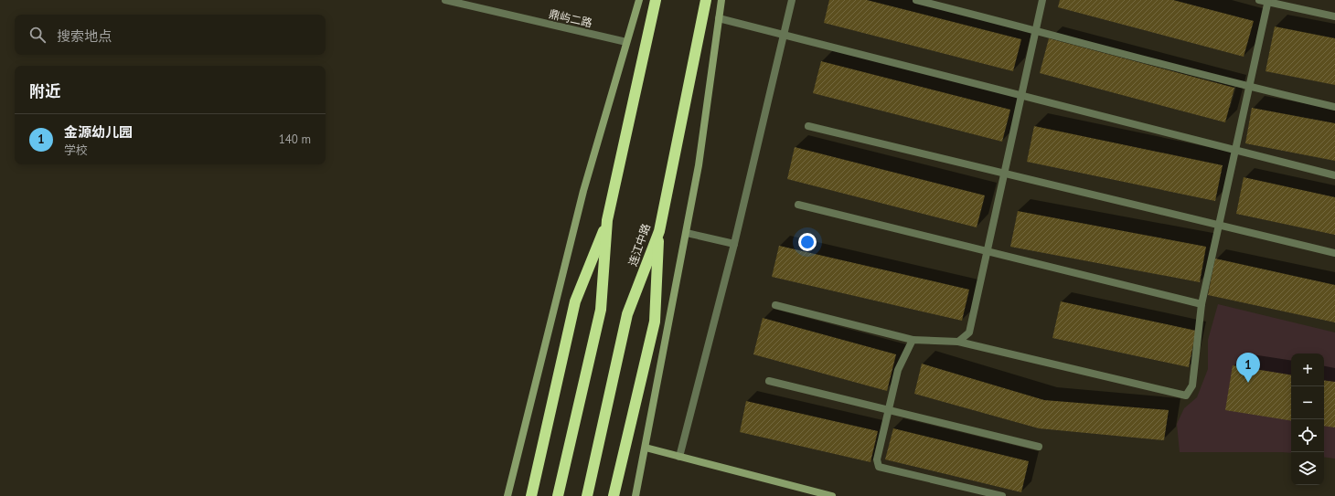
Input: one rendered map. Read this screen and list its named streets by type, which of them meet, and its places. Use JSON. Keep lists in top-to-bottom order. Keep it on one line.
{"streets":{"highway":["连江中路"],"street":["鼎屿二路"]},"page":{"search":"搜索地点","heading":"附近","list":[{"mark":"1","name":"金源幼儿园","note":"学校","value":"140 m"}],"pins":"1","map_buttons":["+","−"]}}
